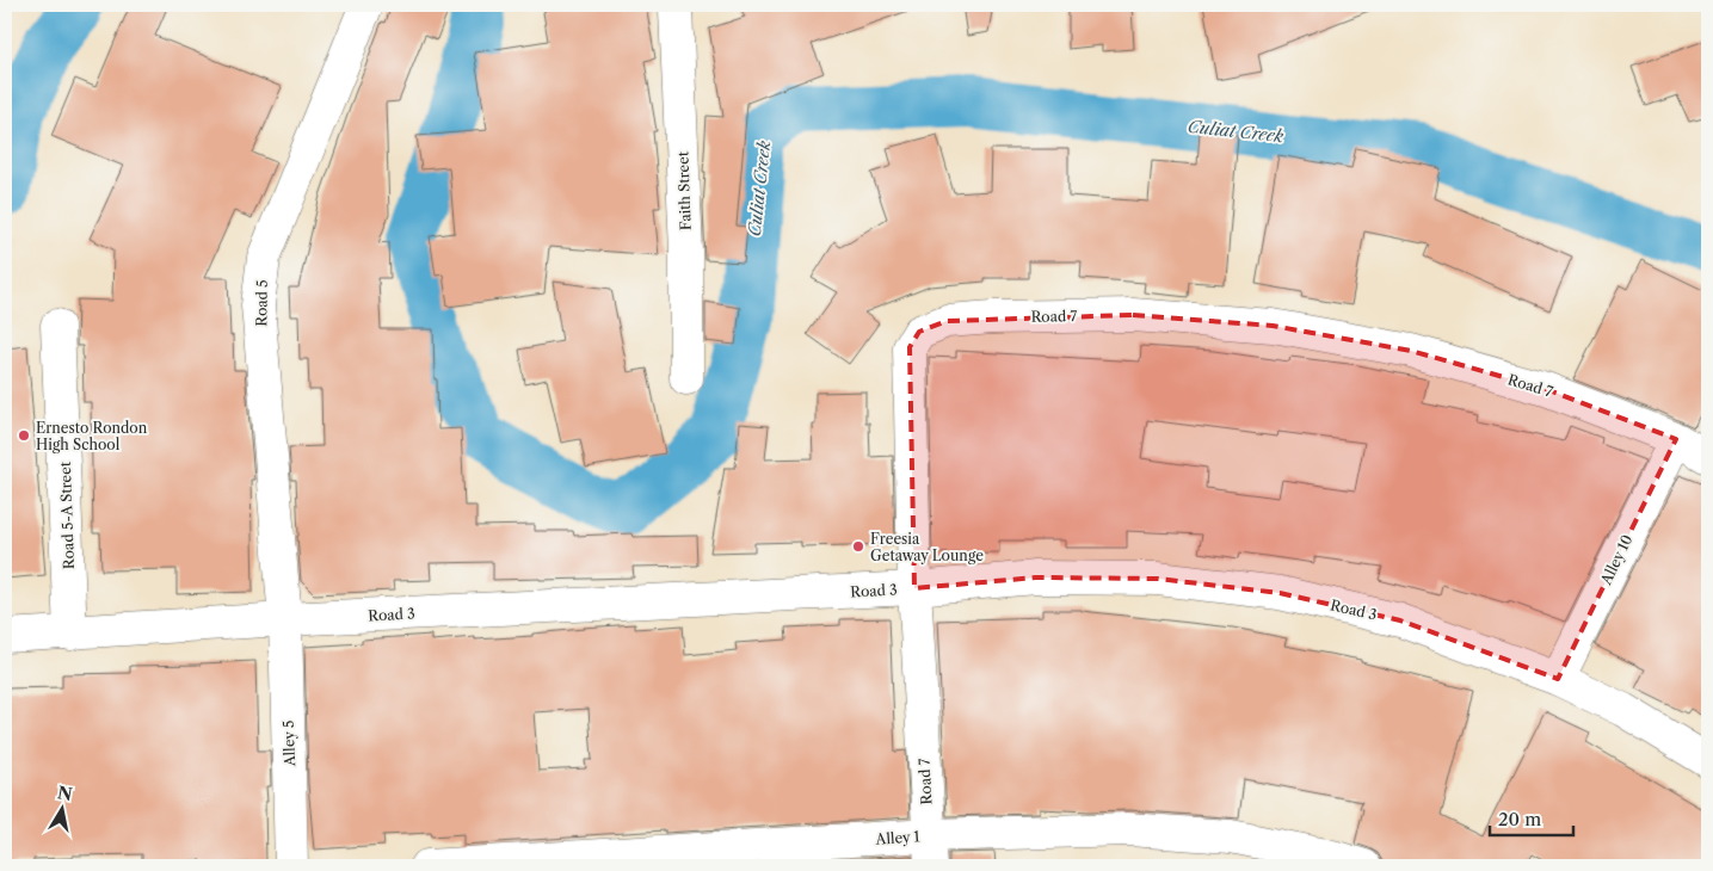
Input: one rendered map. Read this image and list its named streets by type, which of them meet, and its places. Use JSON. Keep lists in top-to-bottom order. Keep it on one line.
{"streets":{"street":["Faith Street","Road 5","Road 7","Road 5-A Street","Alley 10","Road 3","Alley 5","Alley 1"]},"crossings":[["Road 5","Road 3"],["Road 5","Alley 5"],["Road 7","Alley 10"],["Road 7","Road 3"],["Road 7","Alley 1"],["Road 5-A Street","Road 3"],["Alley 10","Road 3"],["Road 3","Alley 5"]],"water":["Culiat Creek"],"places":["Ernesto Rondon High School","Freesia Getaway Lounge"],"scale_bar":"20 m","north":"top"}
